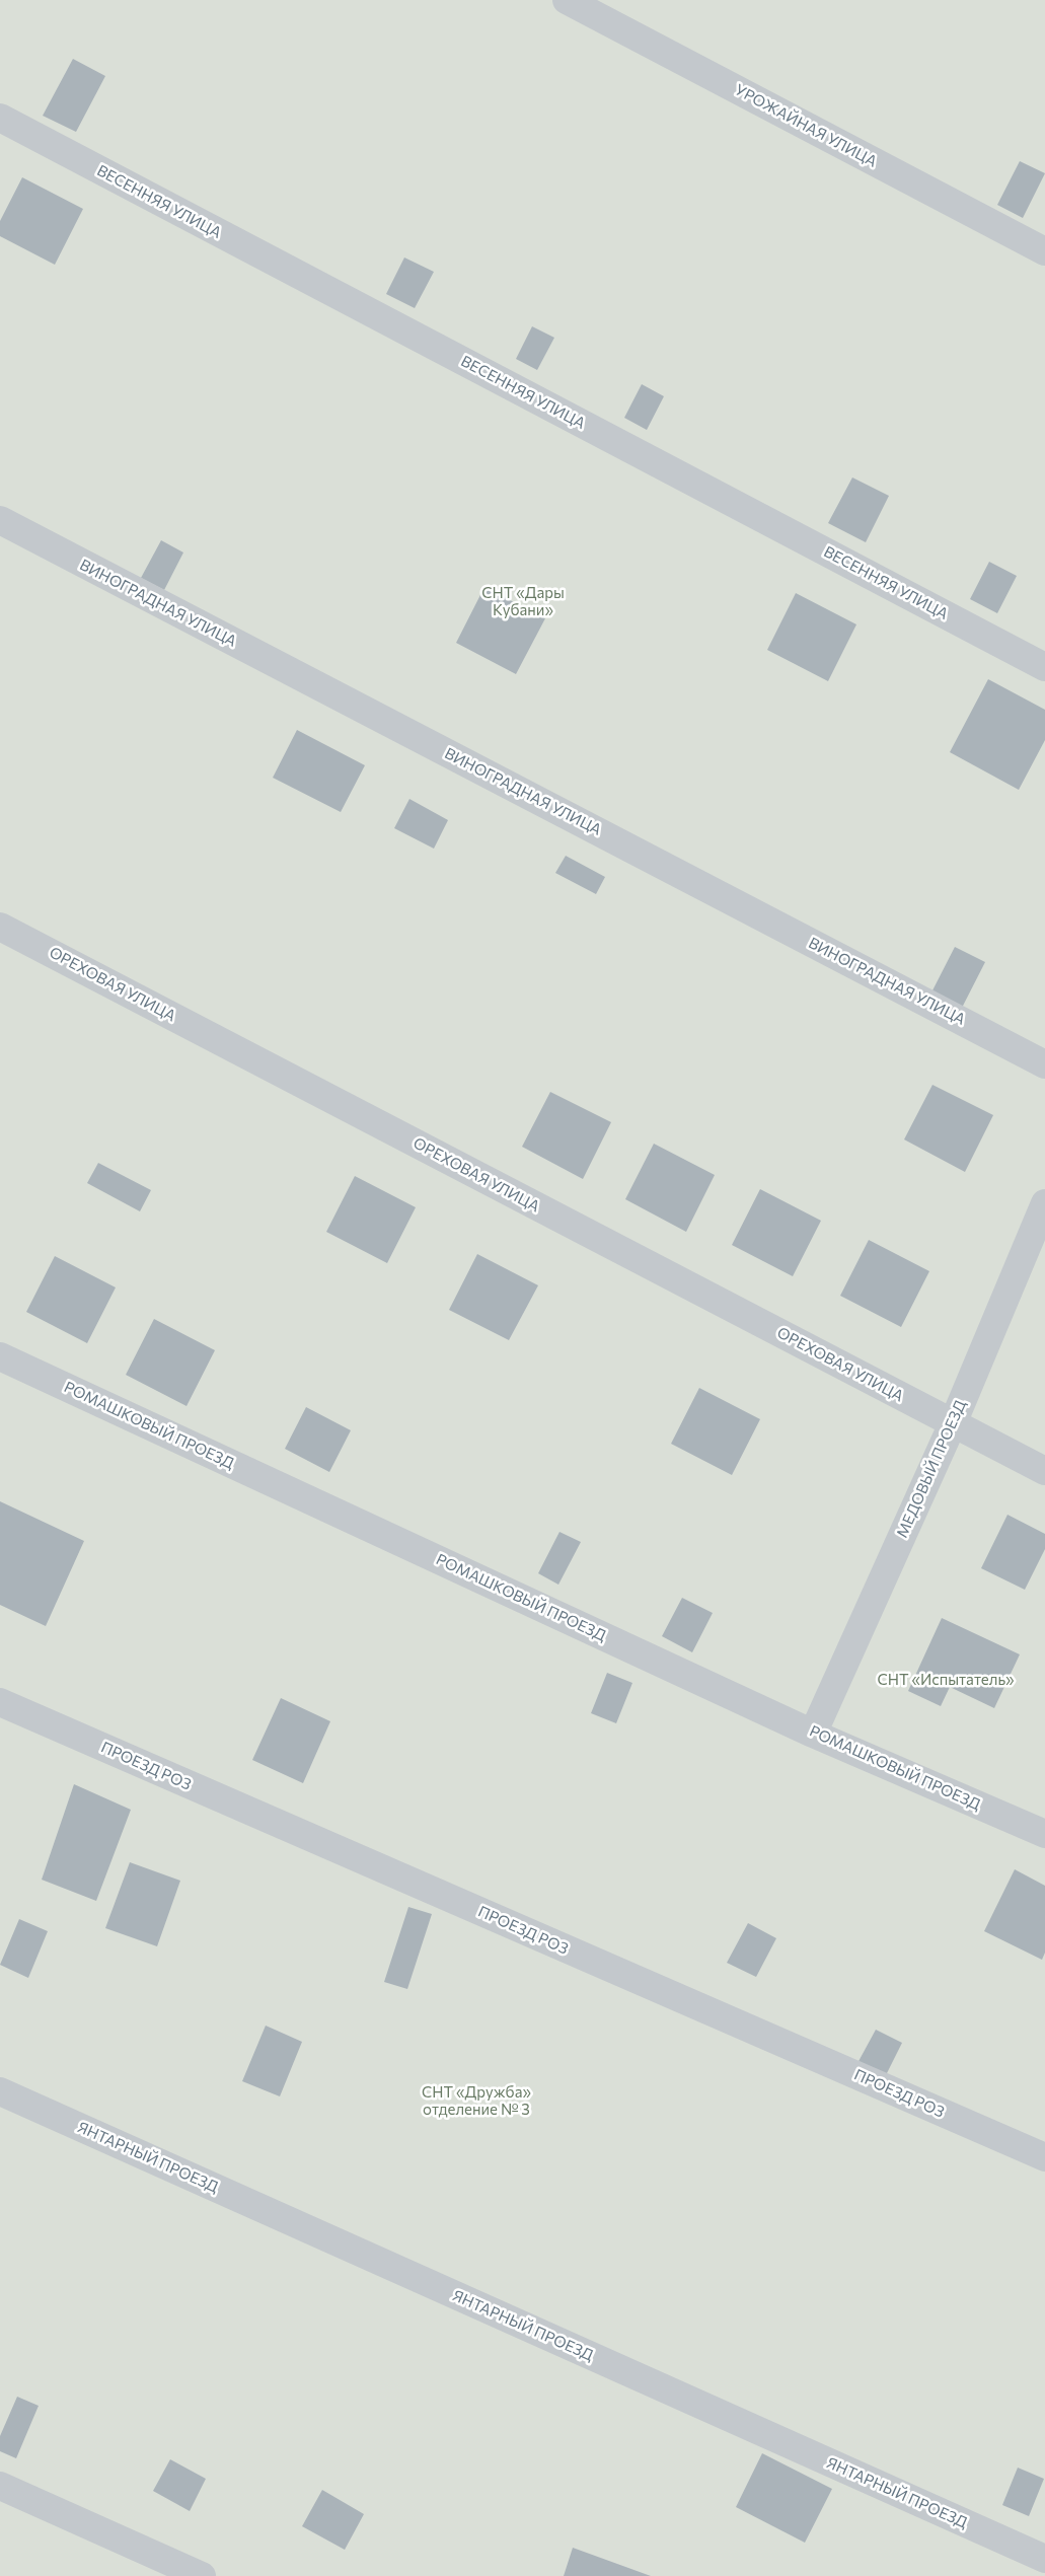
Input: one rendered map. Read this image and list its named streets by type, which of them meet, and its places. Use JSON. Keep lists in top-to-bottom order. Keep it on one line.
{"streets":{"street":["УРОЖАЙНАЯ УЛИЦА","ВЕСЕННЯЯ УЛИЦА","ВИНОГРАДНАЯ УЛИЦА","ОРЕХОВАЯ УЛИЦА","РОМАШКОВЫЙ ПРОЕЗД","МЕДОВЫЙ ПРОЕЗД","ПРОЕЗД РОЗ","ЯНТАРНЫЙ ПРОЕЗД"]},"crossings":[["ОРЕХОВАЯ УЛИЦА","МЕДОВЫЙ ПРОЕЗД"],["РОМАШКОВЫЙ ПРОЕЗД","МЕДОВЫЙ ПРОЕЗД"]],"parks":["СНТ «Дары Кубани»","СНТ «Испытатель»","СНТ «Дружба» отделение № 3"]}
